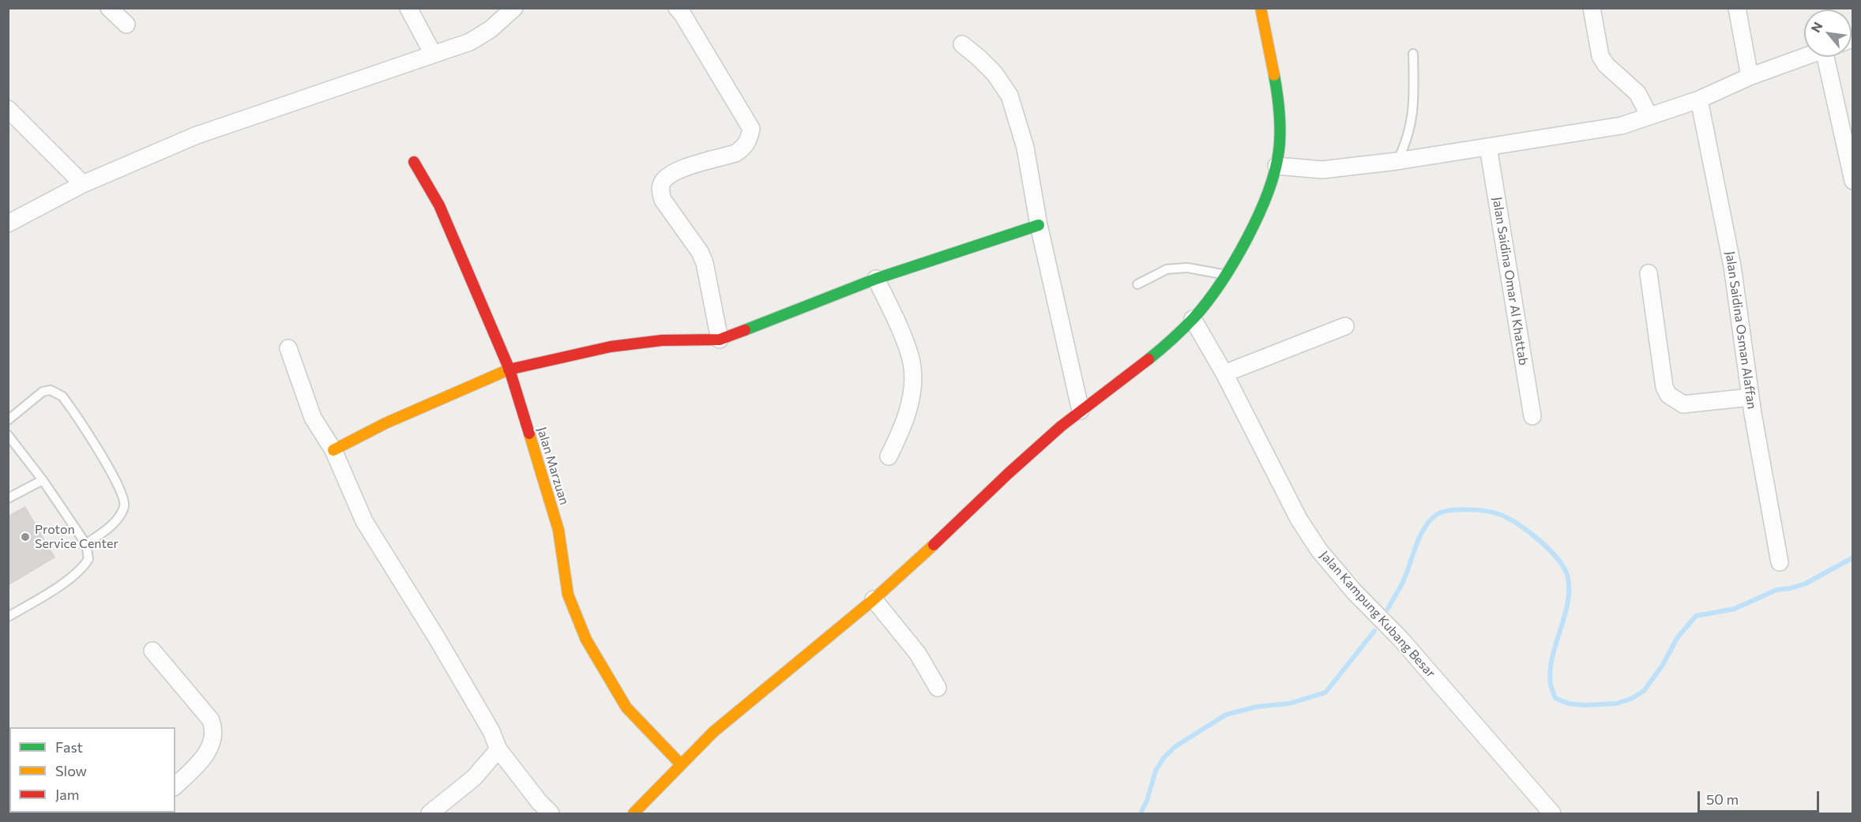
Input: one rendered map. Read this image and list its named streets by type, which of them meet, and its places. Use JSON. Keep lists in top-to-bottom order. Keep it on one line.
{"streets":{"street":["Jalan Saidina Omar Al Khattab","Jalan Saidina Osman Alaffan","Jalan Marzuan","Jalan Kampung Kubang Besar"]},"places":["Proton Service Center"],"legend":["Fast","Slow","Jam"],"scale_bar":"50 m","north":"top left"}
